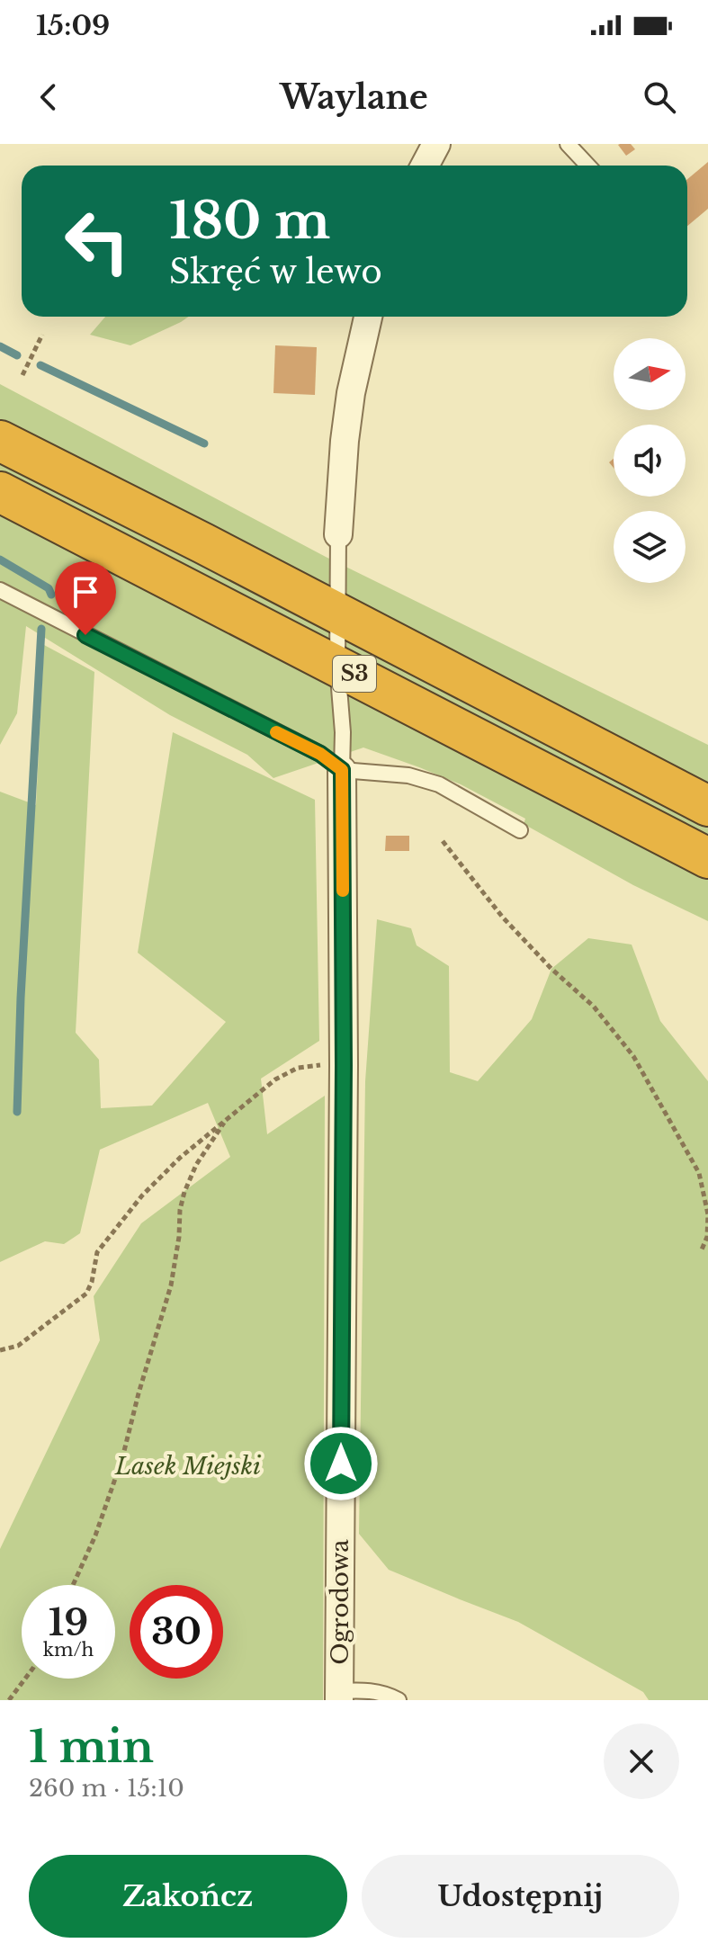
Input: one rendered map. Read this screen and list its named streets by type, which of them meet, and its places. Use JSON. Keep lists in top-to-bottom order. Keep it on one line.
{"streets":{"highway":["S3"],"street":["Ogrodowa"]},"parks":["Lasek Miejski"],"north":"right","page":{"status":"15:09","header":"Waylane","turn":["180 m","Skręć w lewo"],"speed":"19 km/h","limit":"30","heading":["1 min","260 m · 15:10"],"buttons":["Zakończ","Udostępnij"]}}
